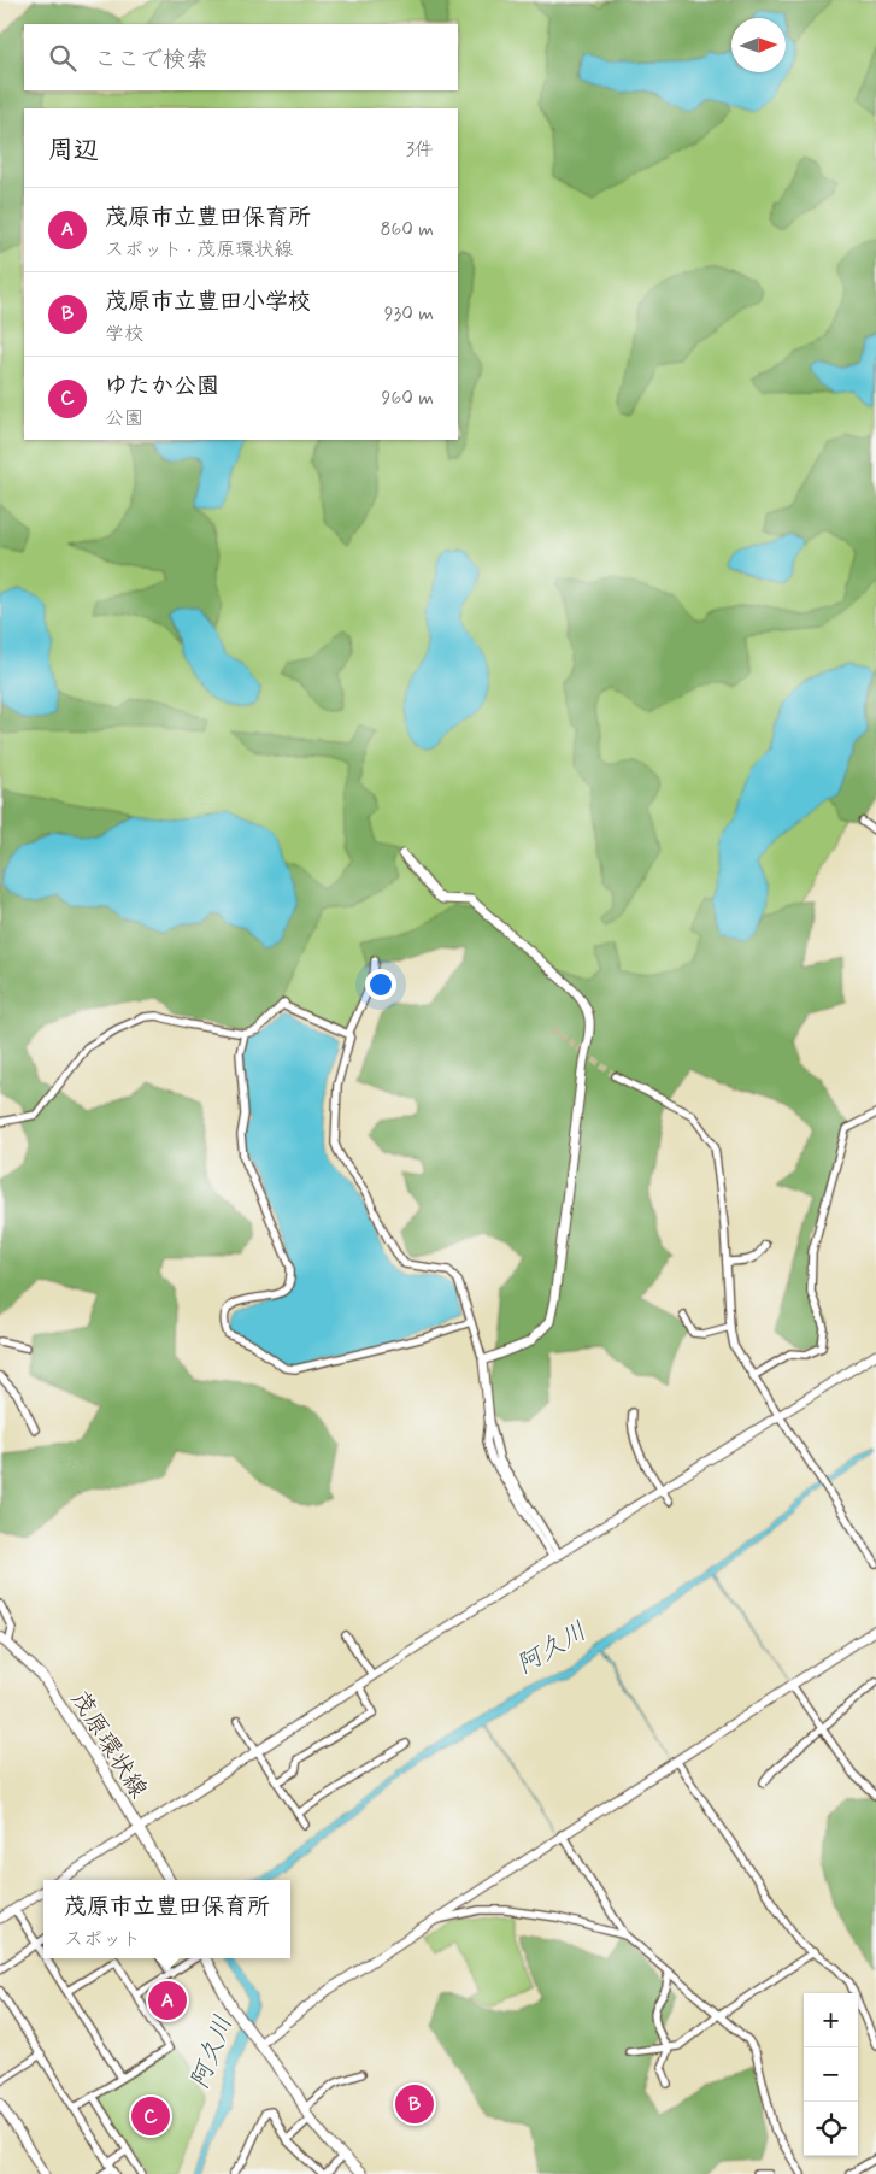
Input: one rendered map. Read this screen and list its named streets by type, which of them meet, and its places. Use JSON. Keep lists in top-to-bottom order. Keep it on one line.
{"streets":{"main road":["茂原環状線"]},"water":["阿久川"],"north":"right","page":{"search":"ここで検索","heading":["周辺","3件"],"list":[{"mark":"A","name":"茂原市立豊田保育所","note":"スポット · 茂原環状線","value":"860 m"},{"mark":"B","name":"茂原市立豊田小学校","note":"学校","value":"930 m"},{"mark":"C","name":"ゆたか公園","note":"公園","value":"960 m"}],"popup":["茂原市立豊田保育所","スポット"],"pins":["A","B","C"],"map_buttons":["+","−"]}}
